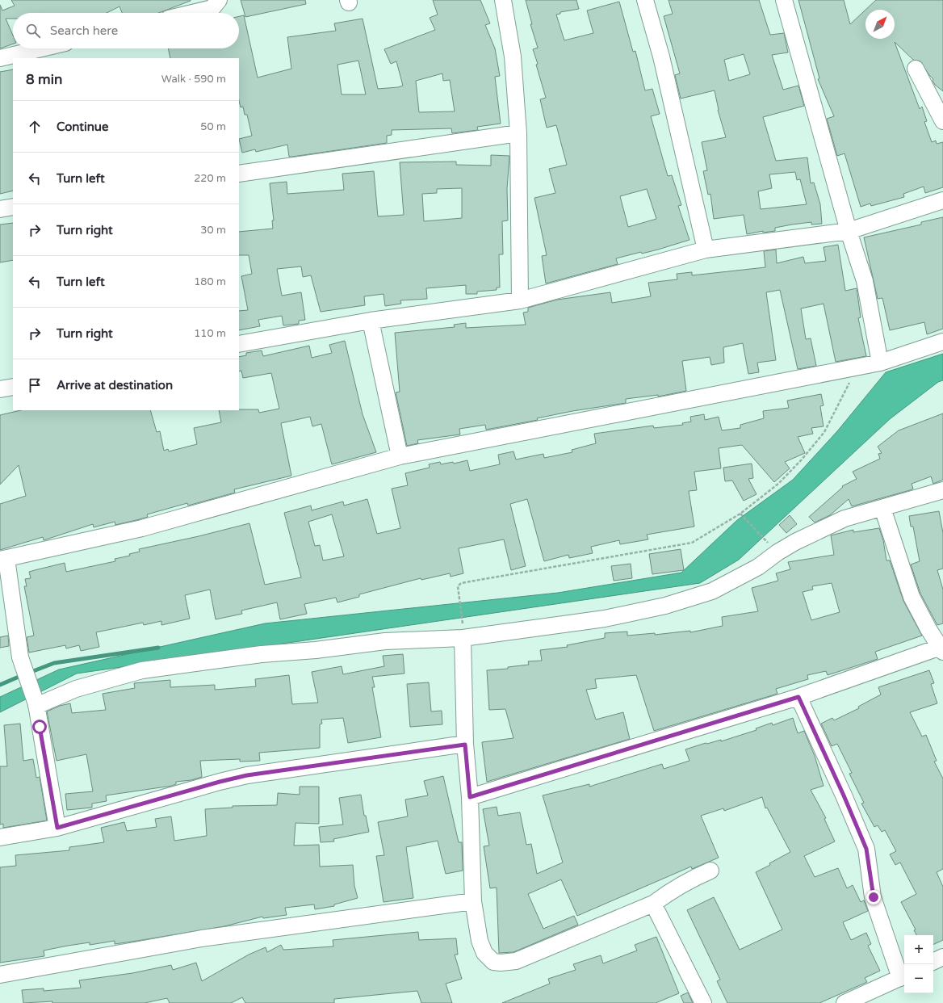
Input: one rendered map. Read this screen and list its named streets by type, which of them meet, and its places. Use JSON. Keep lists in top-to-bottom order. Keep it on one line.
{"north":"top right","page":{"search":"Search here","heading":["8 min","Walk · 590 m"],"list":[["Continue","50 m"],["Turn left","220 m"],["Turn right","30 m"],["Turn left","180 m"],["Turn right","110 m"],"Arrive at destination"],"map_buttons":["+","−"]}}
